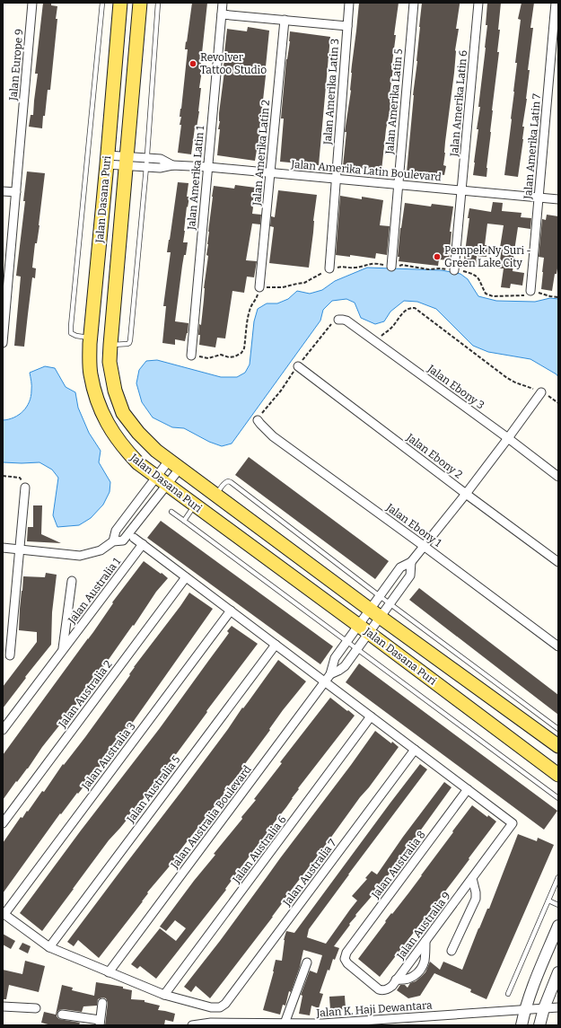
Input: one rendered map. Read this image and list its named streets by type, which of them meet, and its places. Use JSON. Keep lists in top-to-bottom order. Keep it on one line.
{"streets":{"main road":["Jalan Dasana Puri"],"street":["Jalan Europe 9","Jalan Amerika Latin 3","Jalan Amerika Latin 5","Jalan Amerika Latin 6","Jalan Amerika Latin 7","Jalan Amerika Latin 2","Jalan Amerika Latin Boulevard","Jalan Amerika Latin 1","Jalan Ebony 3","Jalan Ebony 2","Jalan Ebony 1","Jalan Australia 1","Jalan Australia 2","Jalan Australia 3","Jalan Australia 5","Jalan Australia Boulevard","Jalan Australia 6","Jalan Australia 8","Jalan Australia 7","Jalan Australia 9","Jalan K. Haji Dewantara"]},"crossings":[["Jalan Amerika Latin 3","Jalan Amerika Latin Boulevard"],["Jalan Amerika Latin 5","Jalan Amerika Latin Boulevard"],["Jalan Amerika Latin 6","Jalan Amerika Latin Boulevard"],["Jalan Amerika Latin 7","Jalan Amerika Latin Boulevard"],["Jalan Amerika Latin 2","Jalan Amerika Latin Boulevard"],["Jalan Amerika Latin Boulevard","Jalan Amerika Latin 1"],["Jalan Australia 6","Jalan Australia 7"],["Jalan Australia 8","Jalan Australia 9"]],"places":["Revolver Tattoo Studio","Pempek Ny Suri - Green Lake City"]}
